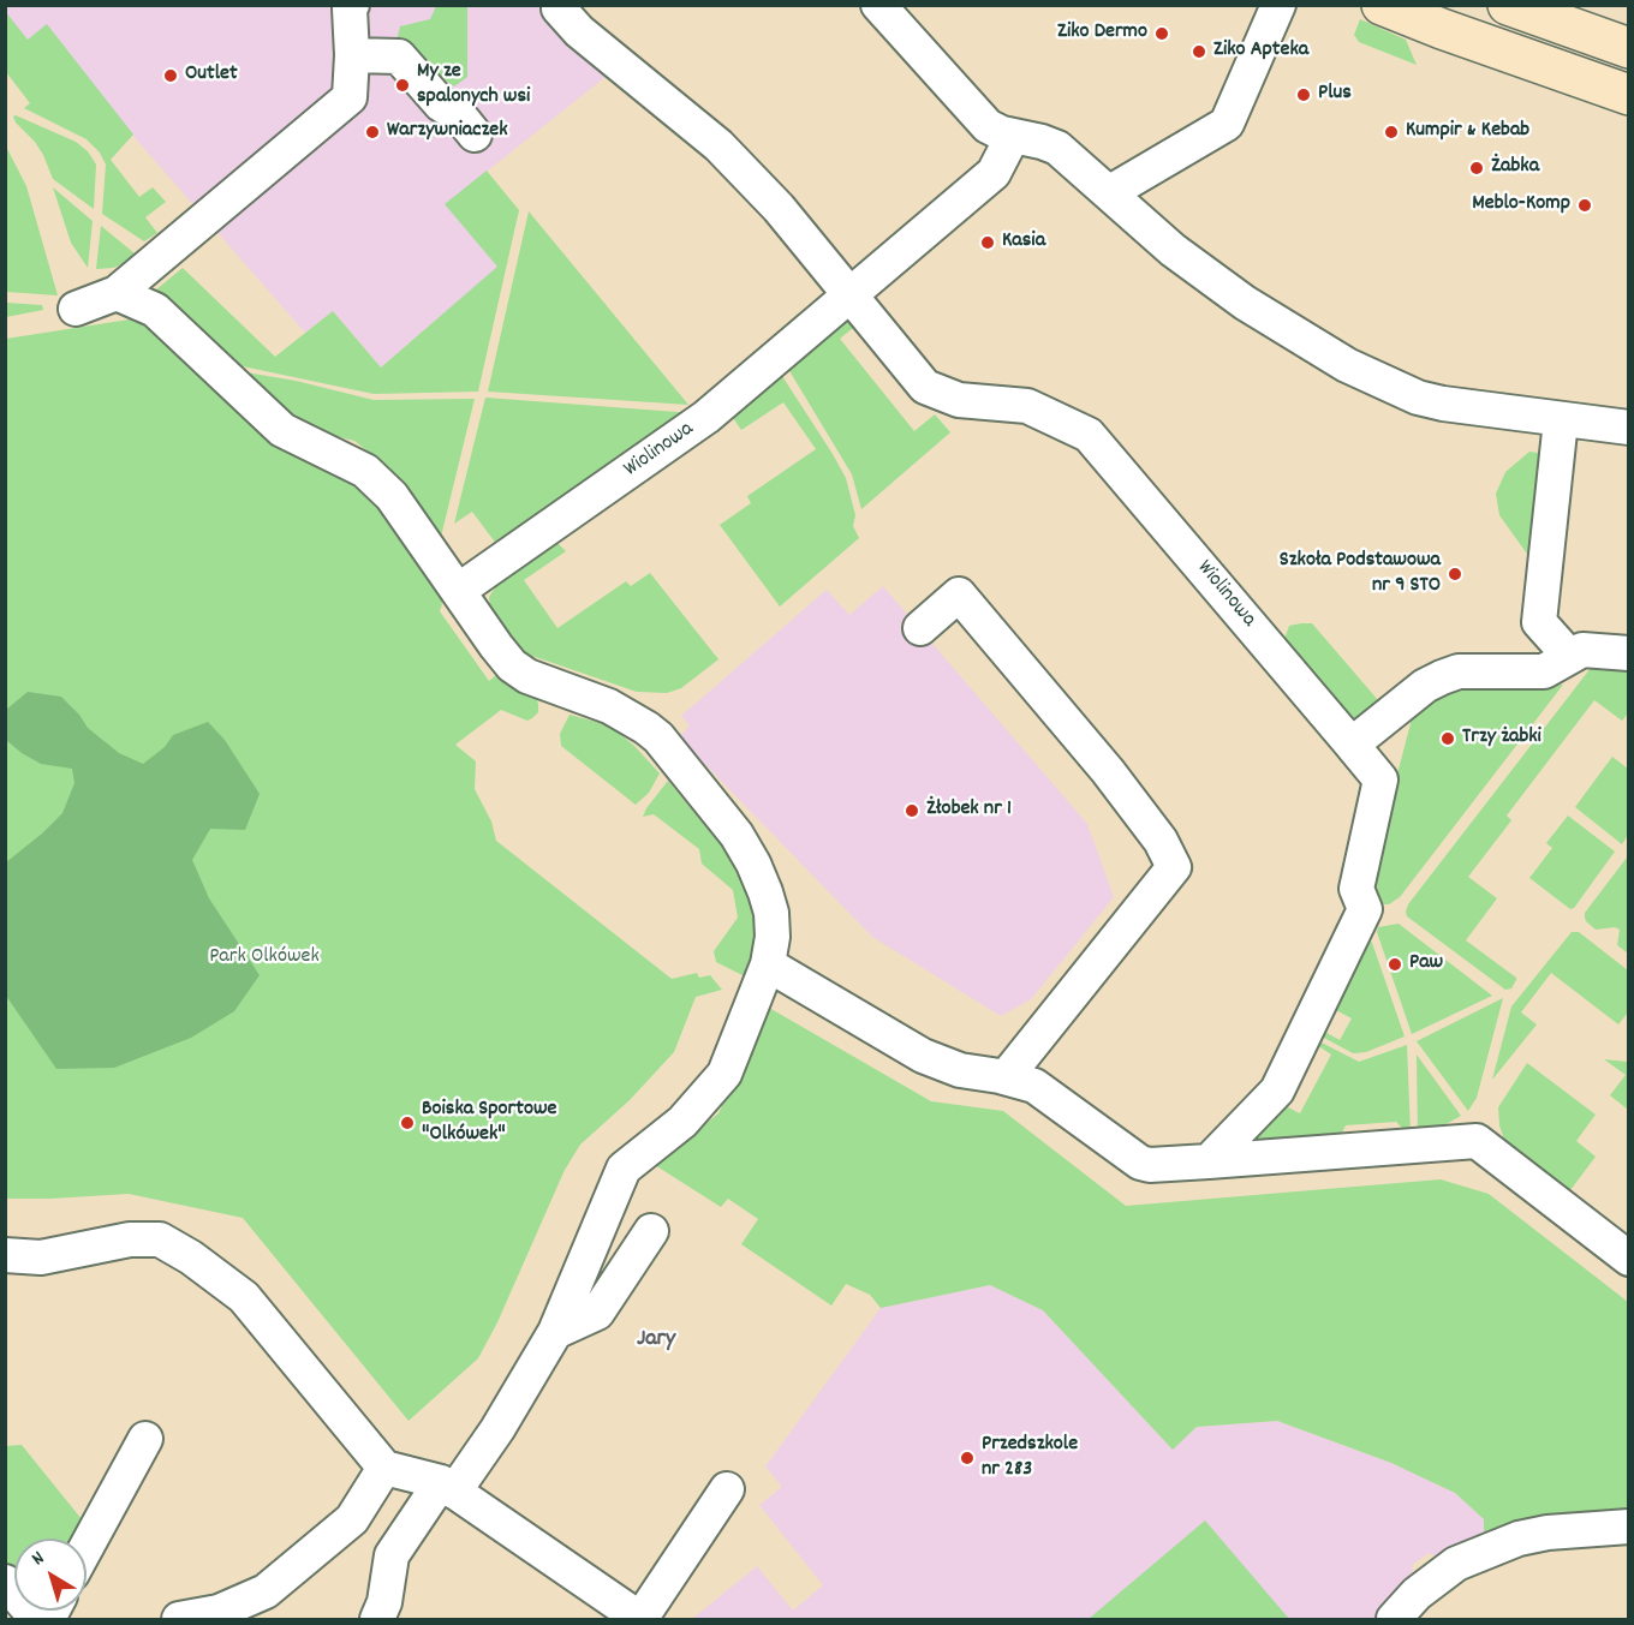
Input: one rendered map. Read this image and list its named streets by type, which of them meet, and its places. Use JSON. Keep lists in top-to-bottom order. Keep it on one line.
{"streets":{"street":["Wiolinowa"]},"districts":["Jary"],"parks":["Park Olkówek"],"places":["Ziko Dermo","Ziko Apteka","Outlet","My ze spalonych wsi","Plus","Warzywniaczek","Kumpir & Kebab","Żabka","Meblo-Komp","Kasia","Szkoła Podstawowa nr 9 STO","Trzy żabki","Żłobek nr 1","Paw","Boiska Sportowe \"Olkówek\"","Przedszkole nr 283"],"north":"top left"}
